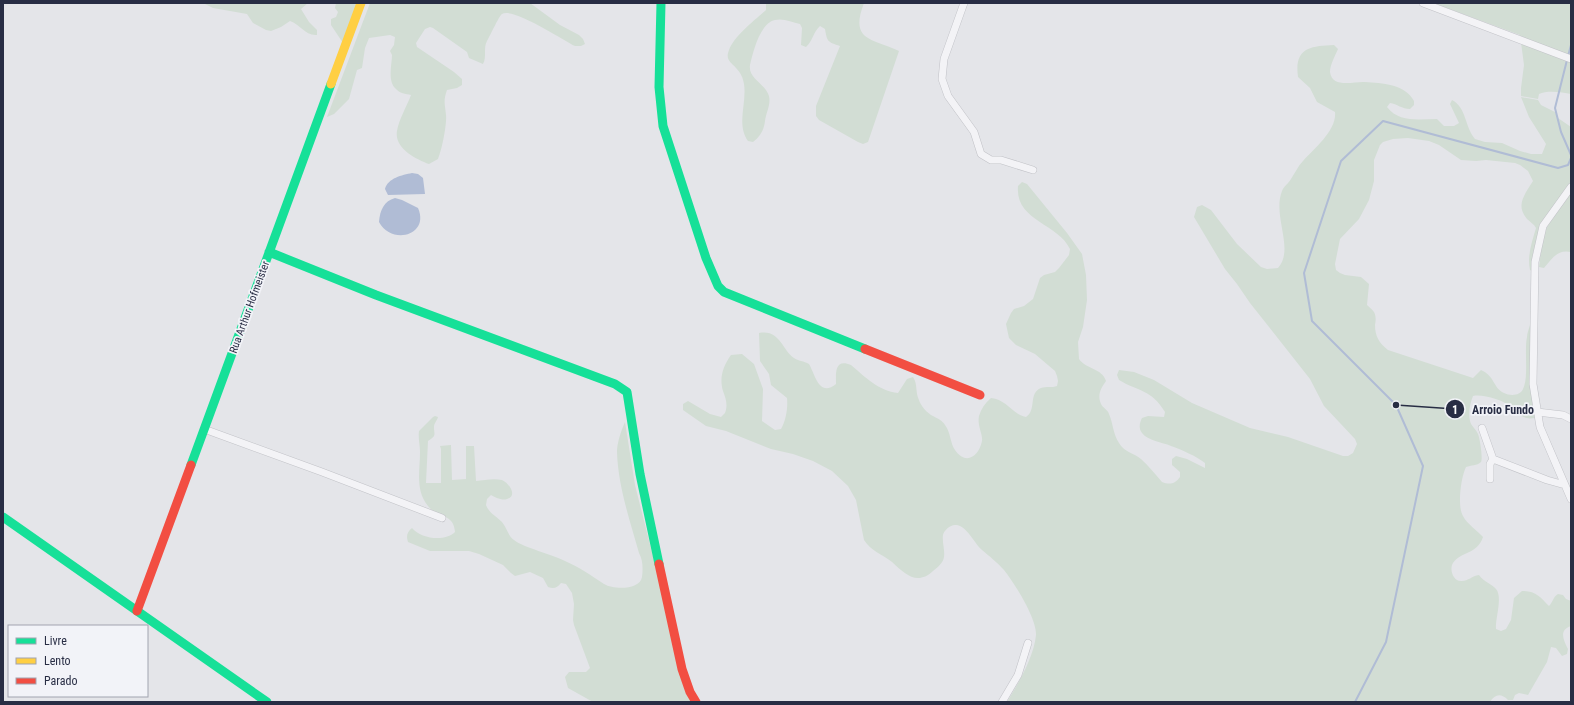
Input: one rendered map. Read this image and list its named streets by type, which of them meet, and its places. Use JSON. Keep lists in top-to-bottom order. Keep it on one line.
{"streets":{"street":["Rua Arthur Hofmeister"]},"places":["Arroio Fundo"],"legend":["Livre","Lento","Parado"]}
